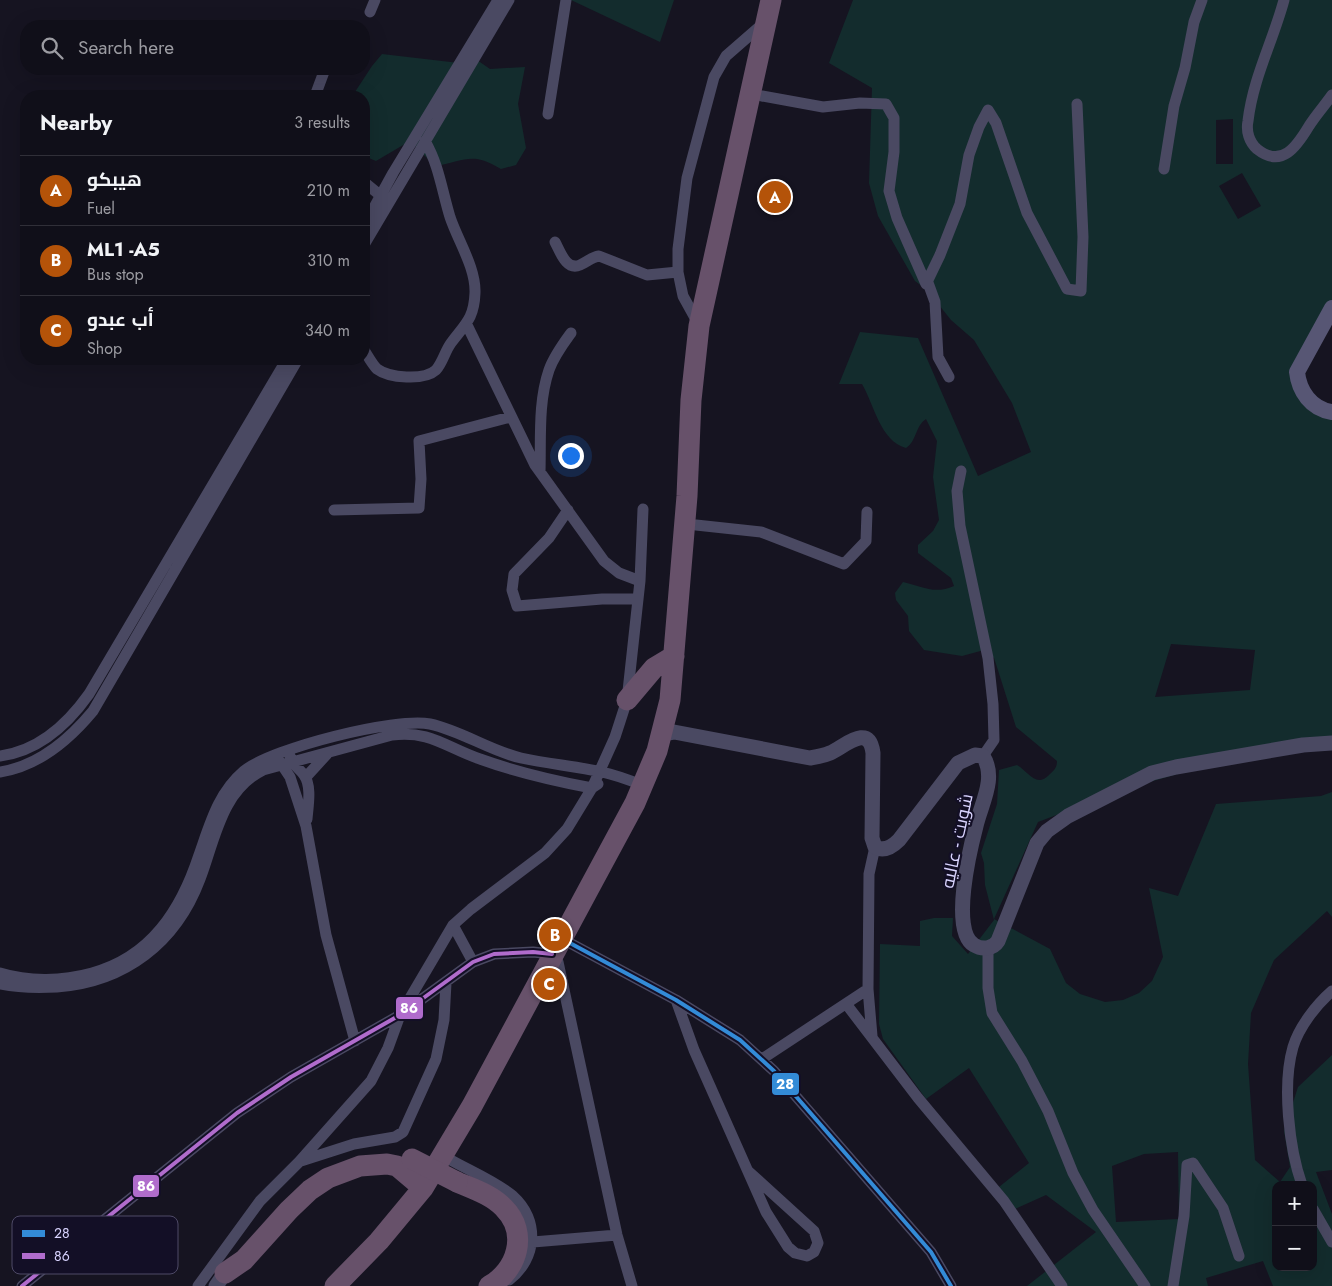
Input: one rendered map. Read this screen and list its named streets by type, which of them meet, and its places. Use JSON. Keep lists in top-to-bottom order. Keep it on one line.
{"streets":{"street":["شويت - عاليه"]},"lines":["transit line 28","transit line 86"],"legend":["28","86"],"page":{"search":"Search here","heading":["Nearby","3 results"],"list":[{"mark":"A","name":"هيبكو","note":"Fuel","value":"210 m"},{"mark":"B","name":"ML1 -A5","note":"Bus stop","value":"310 m"},{"mark":"C","name":"أب عبدو","note":"Shop","value":"340 m"}],"pins":["A","B","C"],"map_buttons":["+","−"]}}
